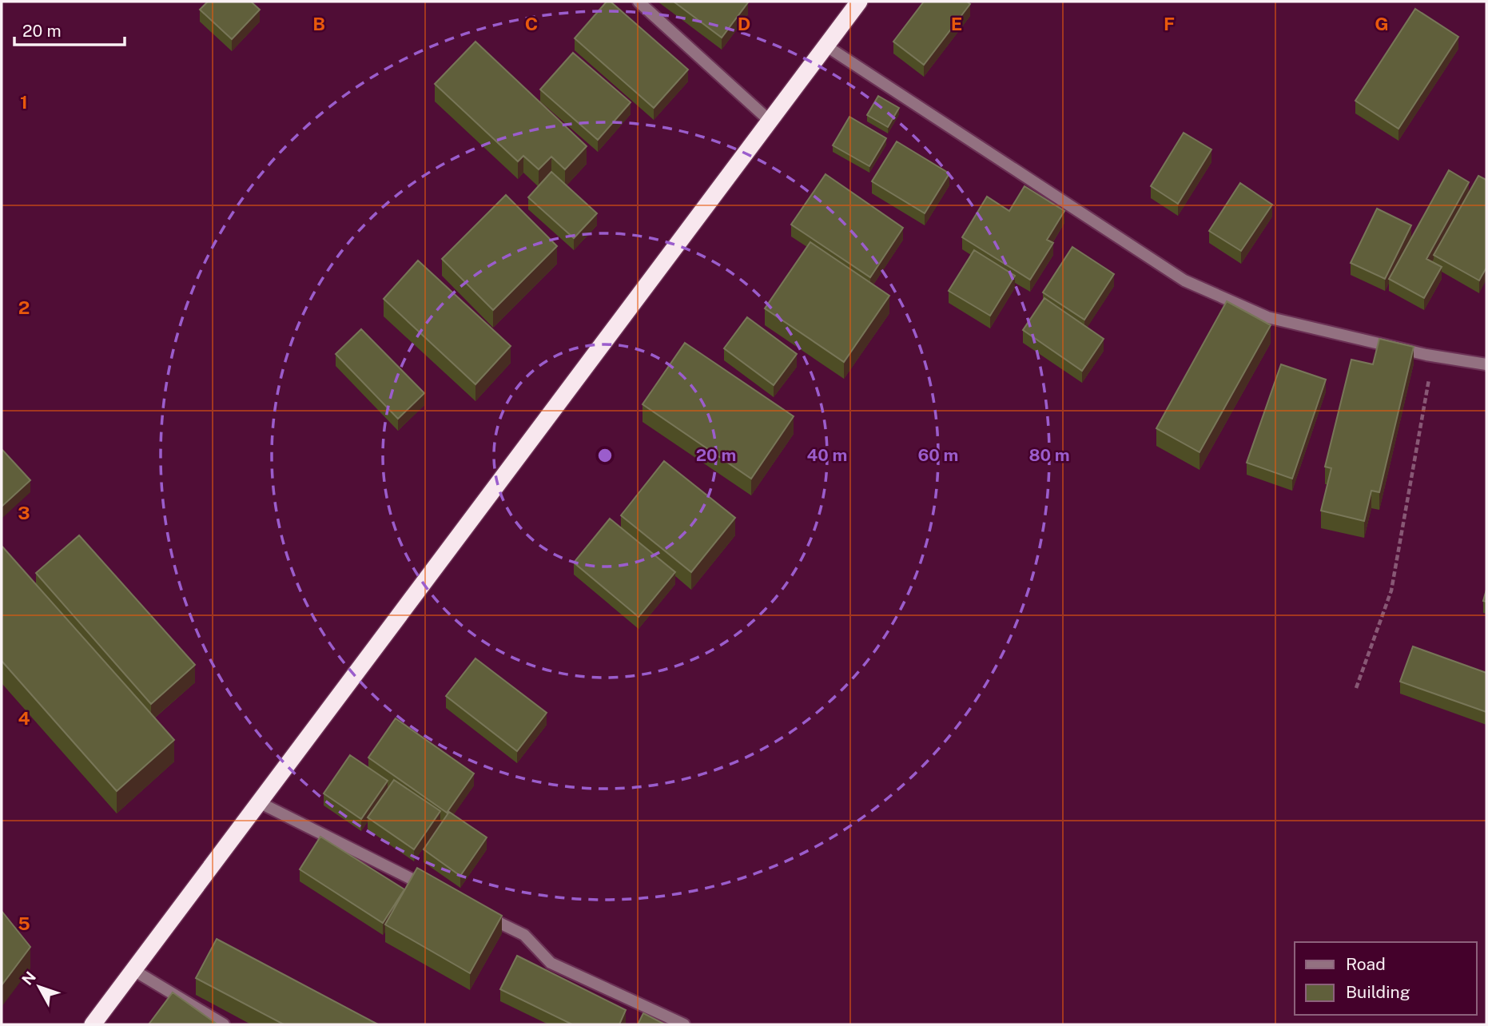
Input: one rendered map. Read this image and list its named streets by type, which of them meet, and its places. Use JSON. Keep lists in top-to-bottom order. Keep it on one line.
{"legend":["Road","Building"],"scale_bar":"20 m","north":"top left","grid":{"columns":["B","C","D","E","F","G"],"rows":["1","2","3","4","5"]},"rings":["20 m","40 m","60 m","80 m"]}
